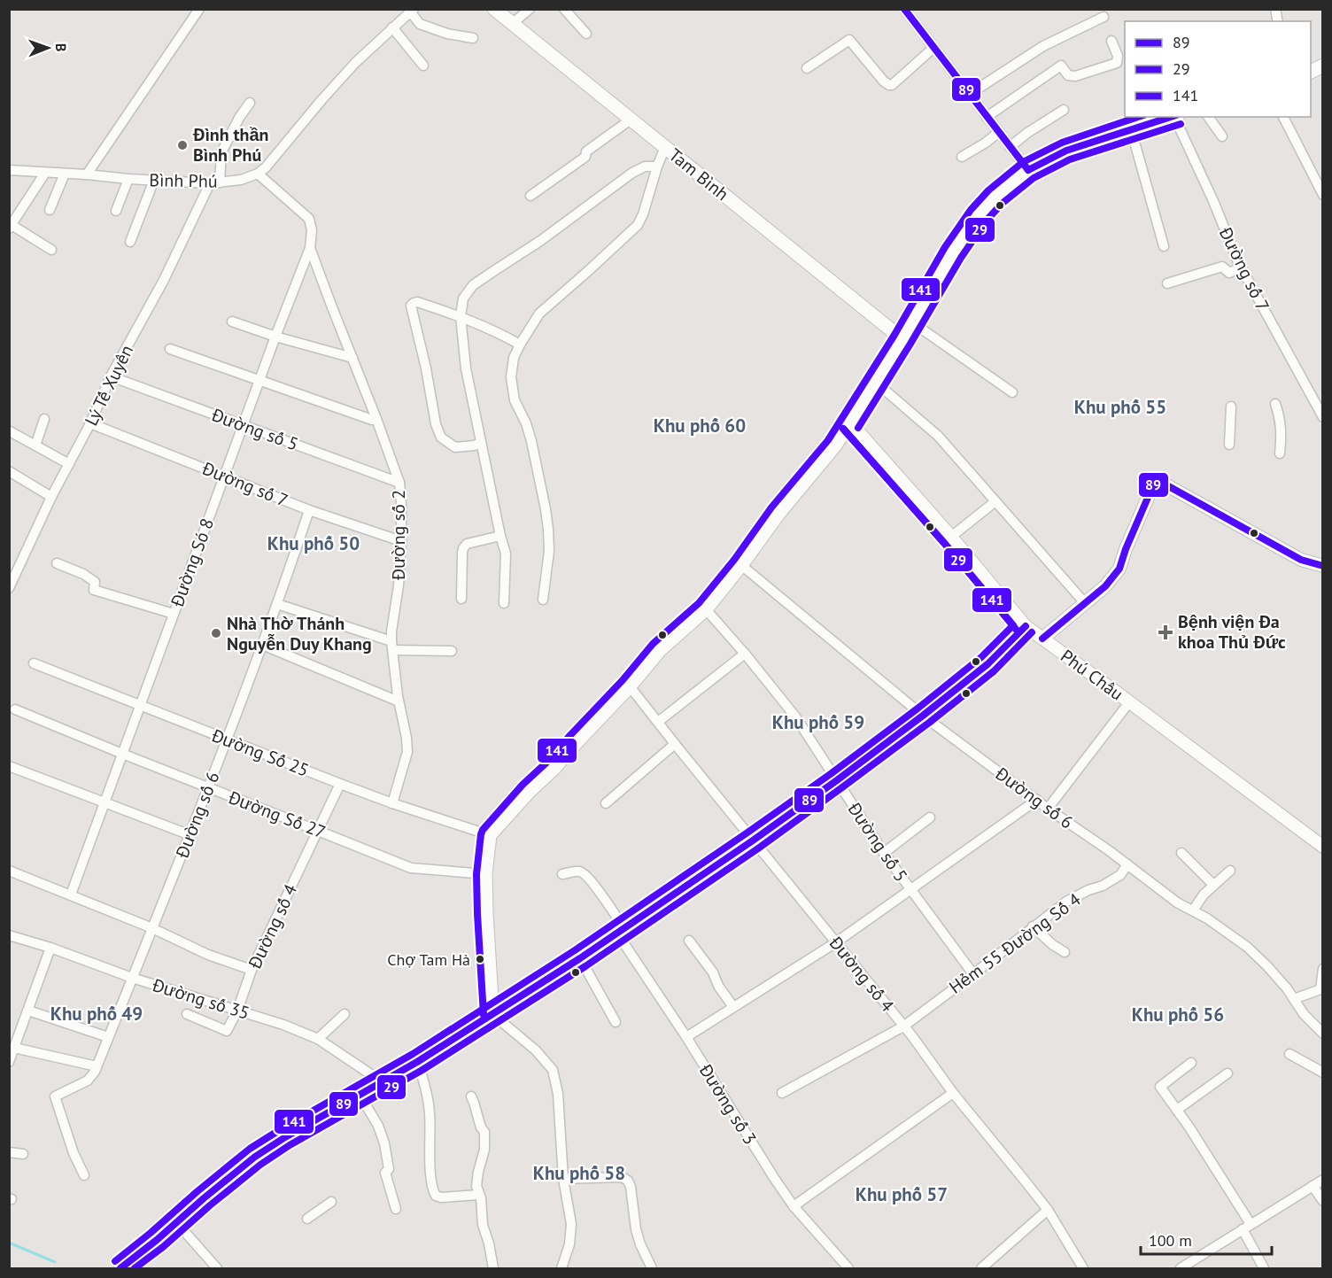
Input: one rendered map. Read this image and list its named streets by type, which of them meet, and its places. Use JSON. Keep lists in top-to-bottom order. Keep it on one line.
{"streets":{"main road":["Tam Bình"],"street":["Bình Phú","Đường số 7","Lý Tế Xuyên","Đường số 5","Đường số 2","Đường Só 8","Phú Châu","Đường Số 25","Đường số 6","Đường Số 27","Đường số 4","Hẻm 55 Đường Số 4","Đường số 35","Đường số 3"]},"crossings":[["Bình Phú","Lý Tế Xuyên"],["Bình Phú","Đường Só 8"],["Đường số 7","Lý Tế Xuyên"],["Đường số 7","Đường số 2"],["Đường số 7","Đường Só 8"],["Đường số 7","Đường số 6"],["Lý Tế Xuyên","Đường số 5"],["Đường số 5","Đường số 2"],["Đường số 5","Đường Só 8"],["Đường số 5","Hẻm 55 Đường Số 4"],["Đường số 2","Đường Só 8"],["Đường số 2","Đường Số 25"],["Đường Só 8","Đường Số 25"],["Đường Só 8","Đường Số 27"],["Đường Số 25","Đường số 6"],["Đường Số 25","Đường số 4"],["Đường số 6","Đường Số 27"],["Đường số 6","Hẻm 55 Đường Số 4"],["Đường số 6","Đường số 35"],["Đường Số 27","Đường số 4"],["Đường số 4","Hẻm 55 Đường Số 4"],["Đường số 4","Đường số 35"]],"districts":["Khu phố 55","Khu phố 60","Khu phố 50","Khu phố 59","Khu phố 49","Khu phố 56","Khu phố 58","Khu phố 57"],"places":{"other":["Đình thần Bình Phú","Nhà Thờ Thánh Nguyễn Duy Khang","Chợ Tam Hà"],"health":["Bệnh viện Đa khoa Thủ Đức"]},"lines":["transit line 89","transit line 141","transit line 29"],"legend":["89","29","141"],"scale_bar":"100 m","north":"right"}
